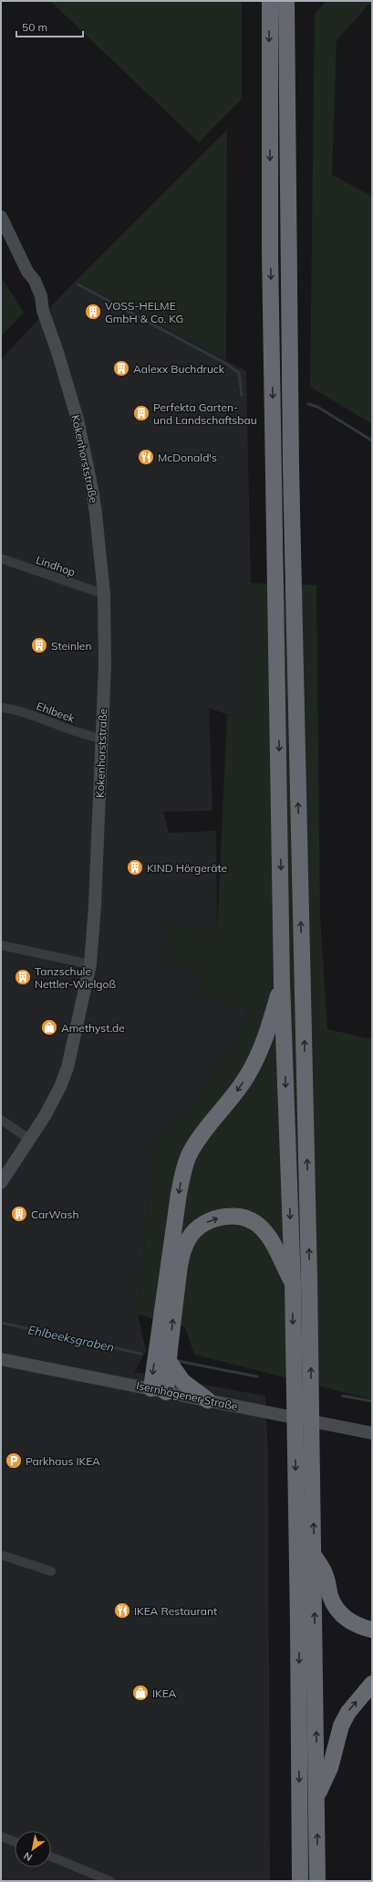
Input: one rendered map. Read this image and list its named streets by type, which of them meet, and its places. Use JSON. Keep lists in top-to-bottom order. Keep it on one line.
{"streets":{"main road":["Kokenhorststraße","Isernhägener Straße"],"street":["Lindhop","Ehlbeek"]},"crossings":[["Kokenhorststraße","Lindhop"],["Kokenhorststraße","Ehlbeek"]],"water":["Ehlbeeksgraben"],"places":{"building":["VOSS-HELME GmbH & Co. KG","Aalexx Buchdruck","Perfekta Garten- und Landschaftsbau","Steinlen","KIND Hörgeräte","Tanzschule Nettler-Wielgoß","CarWash"],"restaurant":["McDonald's","IKEA Restaurant"],"shop":["Amethyst.de","IKEA"],"parking":["Parkhaus IKEA"]},"scale_bar":"50 m","north":"bottom left"}
